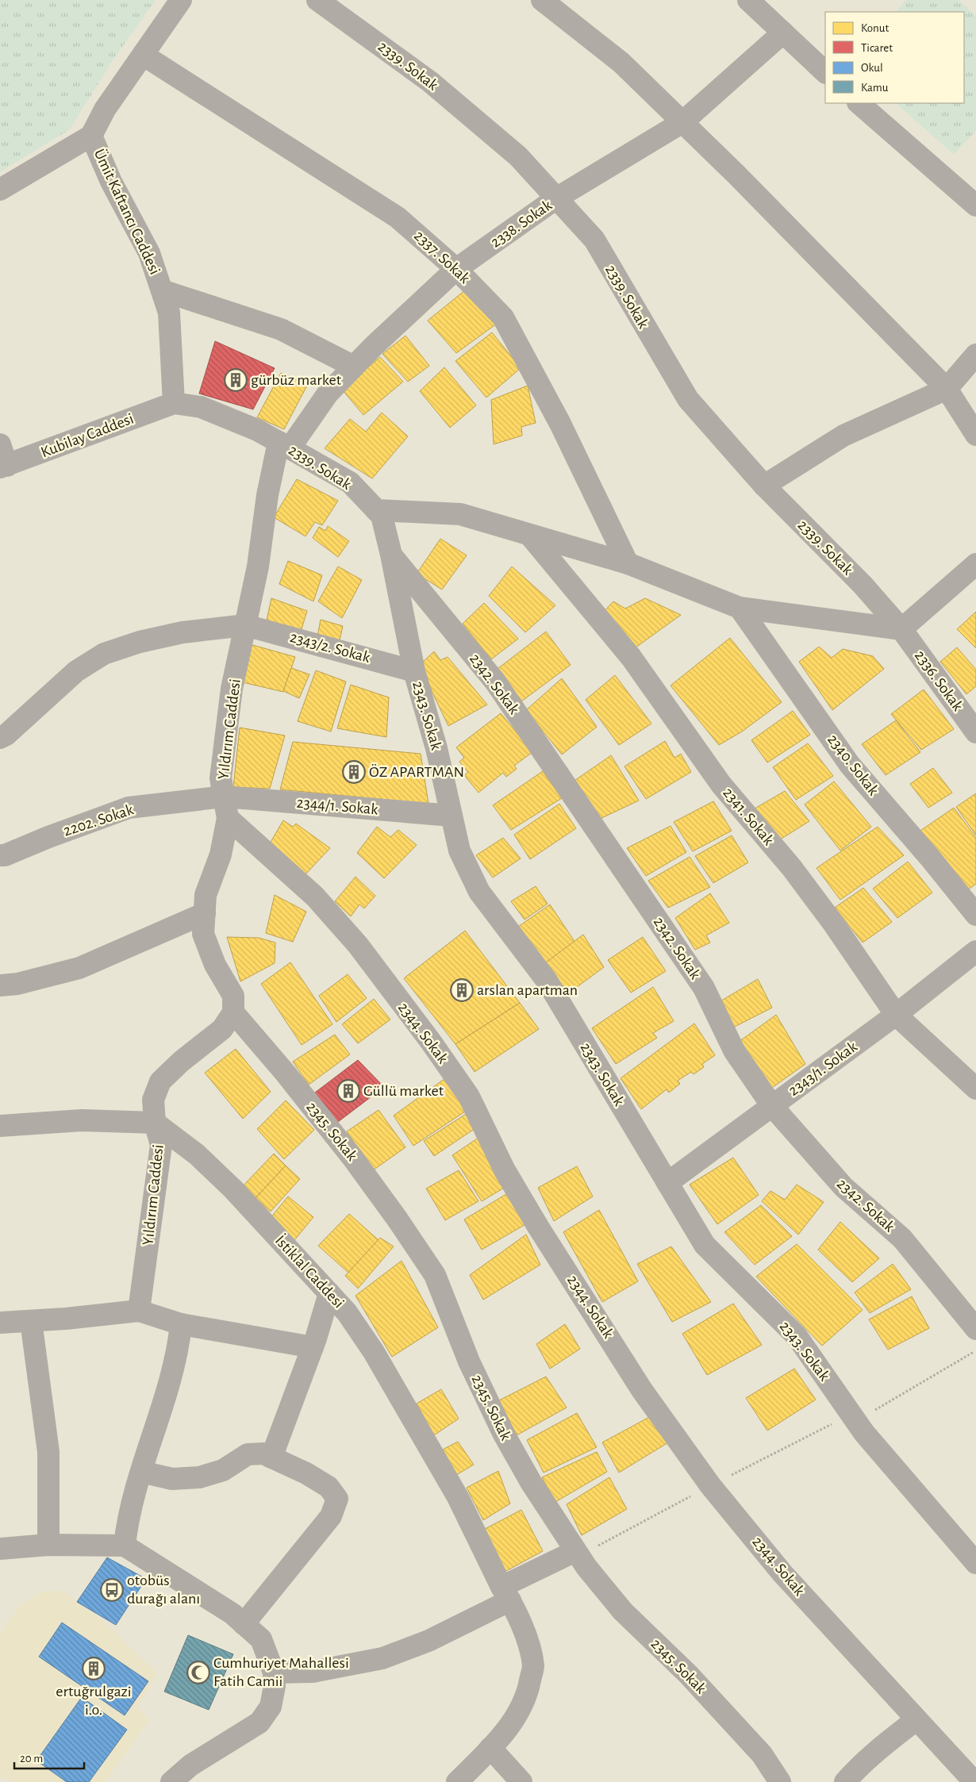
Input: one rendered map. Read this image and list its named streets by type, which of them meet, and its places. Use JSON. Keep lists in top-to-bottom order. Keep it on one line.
{"streets":{"street":["2339. Sokak","Ümit Kaftancı Caddesi","2338. Sokak","2337. Sokak","Kubilay Caddesi","2343/2. Sokak","2336. Sokak","2342. Sokak","2343. Sokak","Yıldırım Caddesi","2340. Sokak","2344/1. Sokak","2341. Sokak","2202. Sokak","2344. Sokak","2343/1. Sokak","2345. Sokak","İstiklal Caddesi"]},"crossings":[["2339. Sokak","Ümit Kaftancı Caddesi"],["2339. Sokak","2338. Sokak"],["2339. Sokak","Kubilay Caddesi"],["2339. Sokak","2336. Sokak"],["2339. Sokak","2343. Sokak"],["2339. Sokak","Yıldırım Caddesi"],["Ümit Kaftancı Caddesi","2337. Sokak"],["Ümit Kaftancı Caddesi","Kubilay Caddesi"],["2338. Sokak","2337. Sokak"],["2338. Sokak","Yıldırım Caddesi"],["2343/2. Sokak","2343. Sokak"],["2343/2. Sokak","Yıldırım Caddesi"],["2342. Sokak","2343. Sokak"],["2342. Sokak","2343/1. Sokak"],["2343. Sokak","2344/1. Sokak"],["2343. Sokak","2343/1. Sokak"],["Yıldırım Caddesi","2344/1. Sokak"],["Yıldırım Caddesi","2202. Sokak"],["Yıldırım Caddesi","2344. Sokak"],["Yıldırım Caddesi","2345. Sokak"],["Yıldırım Caddesi","İstiklal Caddesi"],["2344/1. Sokak","2202. Sokak"],["2341. Sokak","2343/1. Sokak"]],"places":{"building":["gürbüz market","ÖZ APARTMAN","arslan apartman","Güllü market","ertuğrulgazi i.o."],"bus stop":["otobüs durağı alanı"],"mosque":["Cumhuriyet Mahallesi Fatih Camii"]},"legend":["Konut","Ticaret","Okul","Kamu"],"scale_bar":"20 m"}
